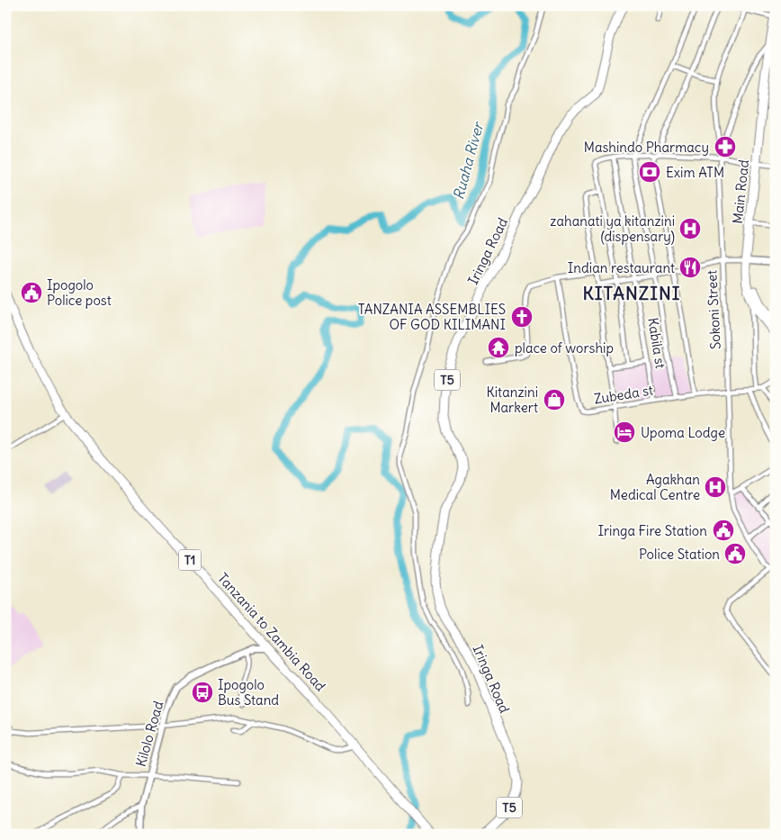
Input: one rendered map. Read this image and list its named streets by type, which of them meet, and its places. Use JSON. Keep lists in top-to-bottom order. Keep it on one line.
{"streets":{"highway":["Main Road","Iringa Road","T5","T1","Tanzania to Zambia Road"],"main road":["Kilolo Road"],"street":["Sokoni Street","Kabila st","Zubeda st"]},"crossings":[["Sokoni Street","Zubeda st"],["Kabila st","Zubeda st"],["Tanzania to Zambia Road","Kilolo Road"]],"districts":["KITANZINI"],"water":["Ruaha River"],"places":{"pharmacy":["Mashindo Pharmacy"],"bank":["Exim ATM"],"hospital":["zahanati ya kitanzini (dispensary)","Agakhan Medical Centre"],"restaurant":["Indian restaurant"],"public building":["Ipogolo Police post","Iringa Fire Station","Police Station"],"church":["TANZANIA ASSEMBLIES OF GOD KILIMANI"],"temple":["place of worship"],"shop":["Kitanzini Markert"],"hotel":["Upoma Lodge"],"bus stop":["Ipogolo Bus Stand"]}}
